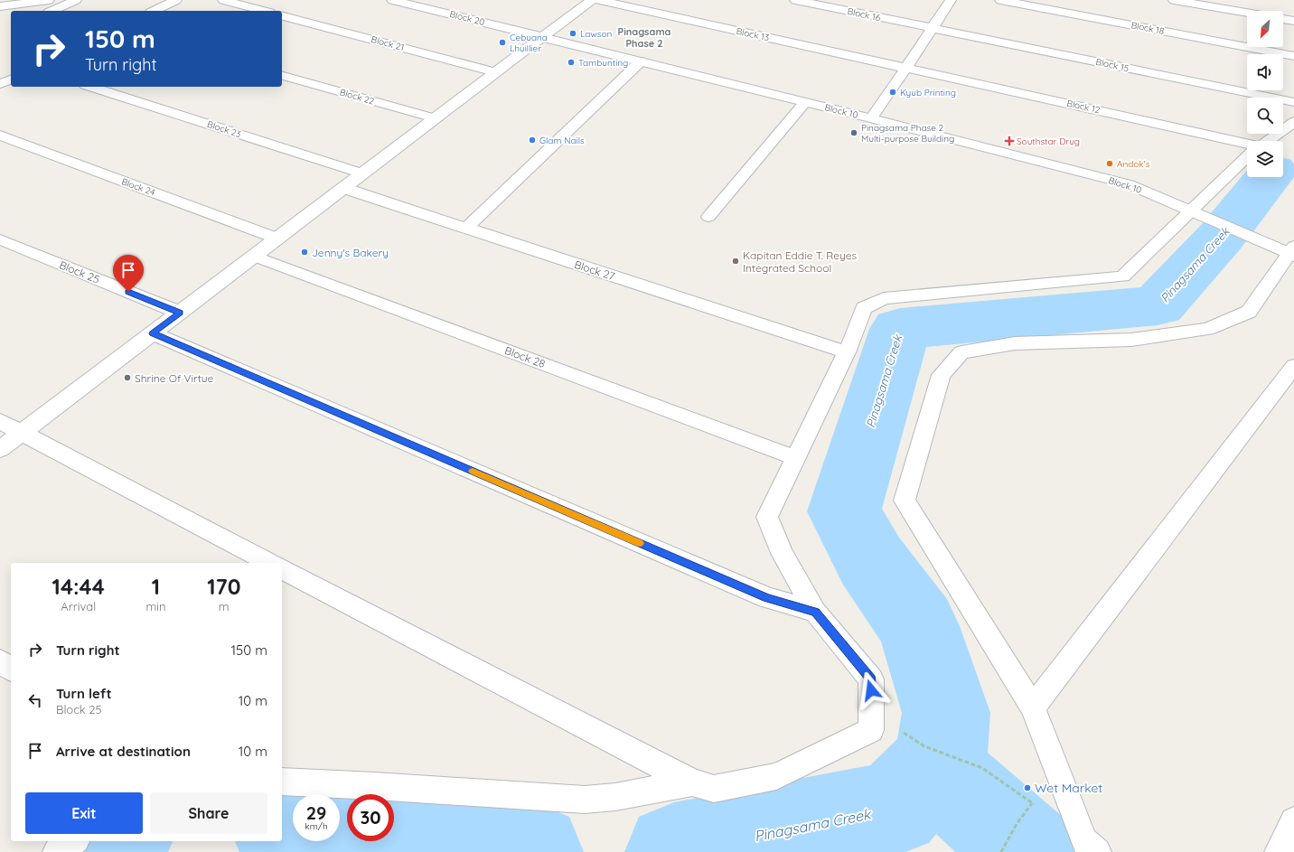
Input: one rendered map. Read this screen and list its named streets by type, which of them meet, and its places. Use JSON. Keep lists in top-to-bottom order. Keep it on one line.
{"streets":{"street":["Block 16","Block 20","Block 18","Block 13","Block 21","Block 15","Block 22","Block 12","Block 10","Block 23","Block 24","Block 27","Block 25"],"lane":["Block 28"]},"crossings":[["Block 16","Block 15"],["Block 20","Block 10"],["Block 13","Block 12"]],"districts":["Pinagsama Phase 2"],"water":["Pinagsama Creek"],"places":{"other":["Lawson","Cebuana Lhuillier","Tambunting","Kyub Printing","Pinagsama Phase 2 Multi-purpose Building","Glam Nails","Andok's","Jenny's Bakery","Kapitan Eddie T. Reyes Integrated School","Shrine Of Virtue","Wet Market"],"health":["Southstar Drug"]},"north":"bottom left","page":{"turn":["150 m","Turn right"],"eta":["14:44","Arrival","1","min","170","m"],"list":[{"name":"Turn right","value":"150 m"},{"name":"Turn left","note":"Block 25","value":"10 m"},{"name":"Arrive at destination","value":"10 m"}],"buttons":["Exit","Share"],"speed":"29 km/h","limit":"30"}}
